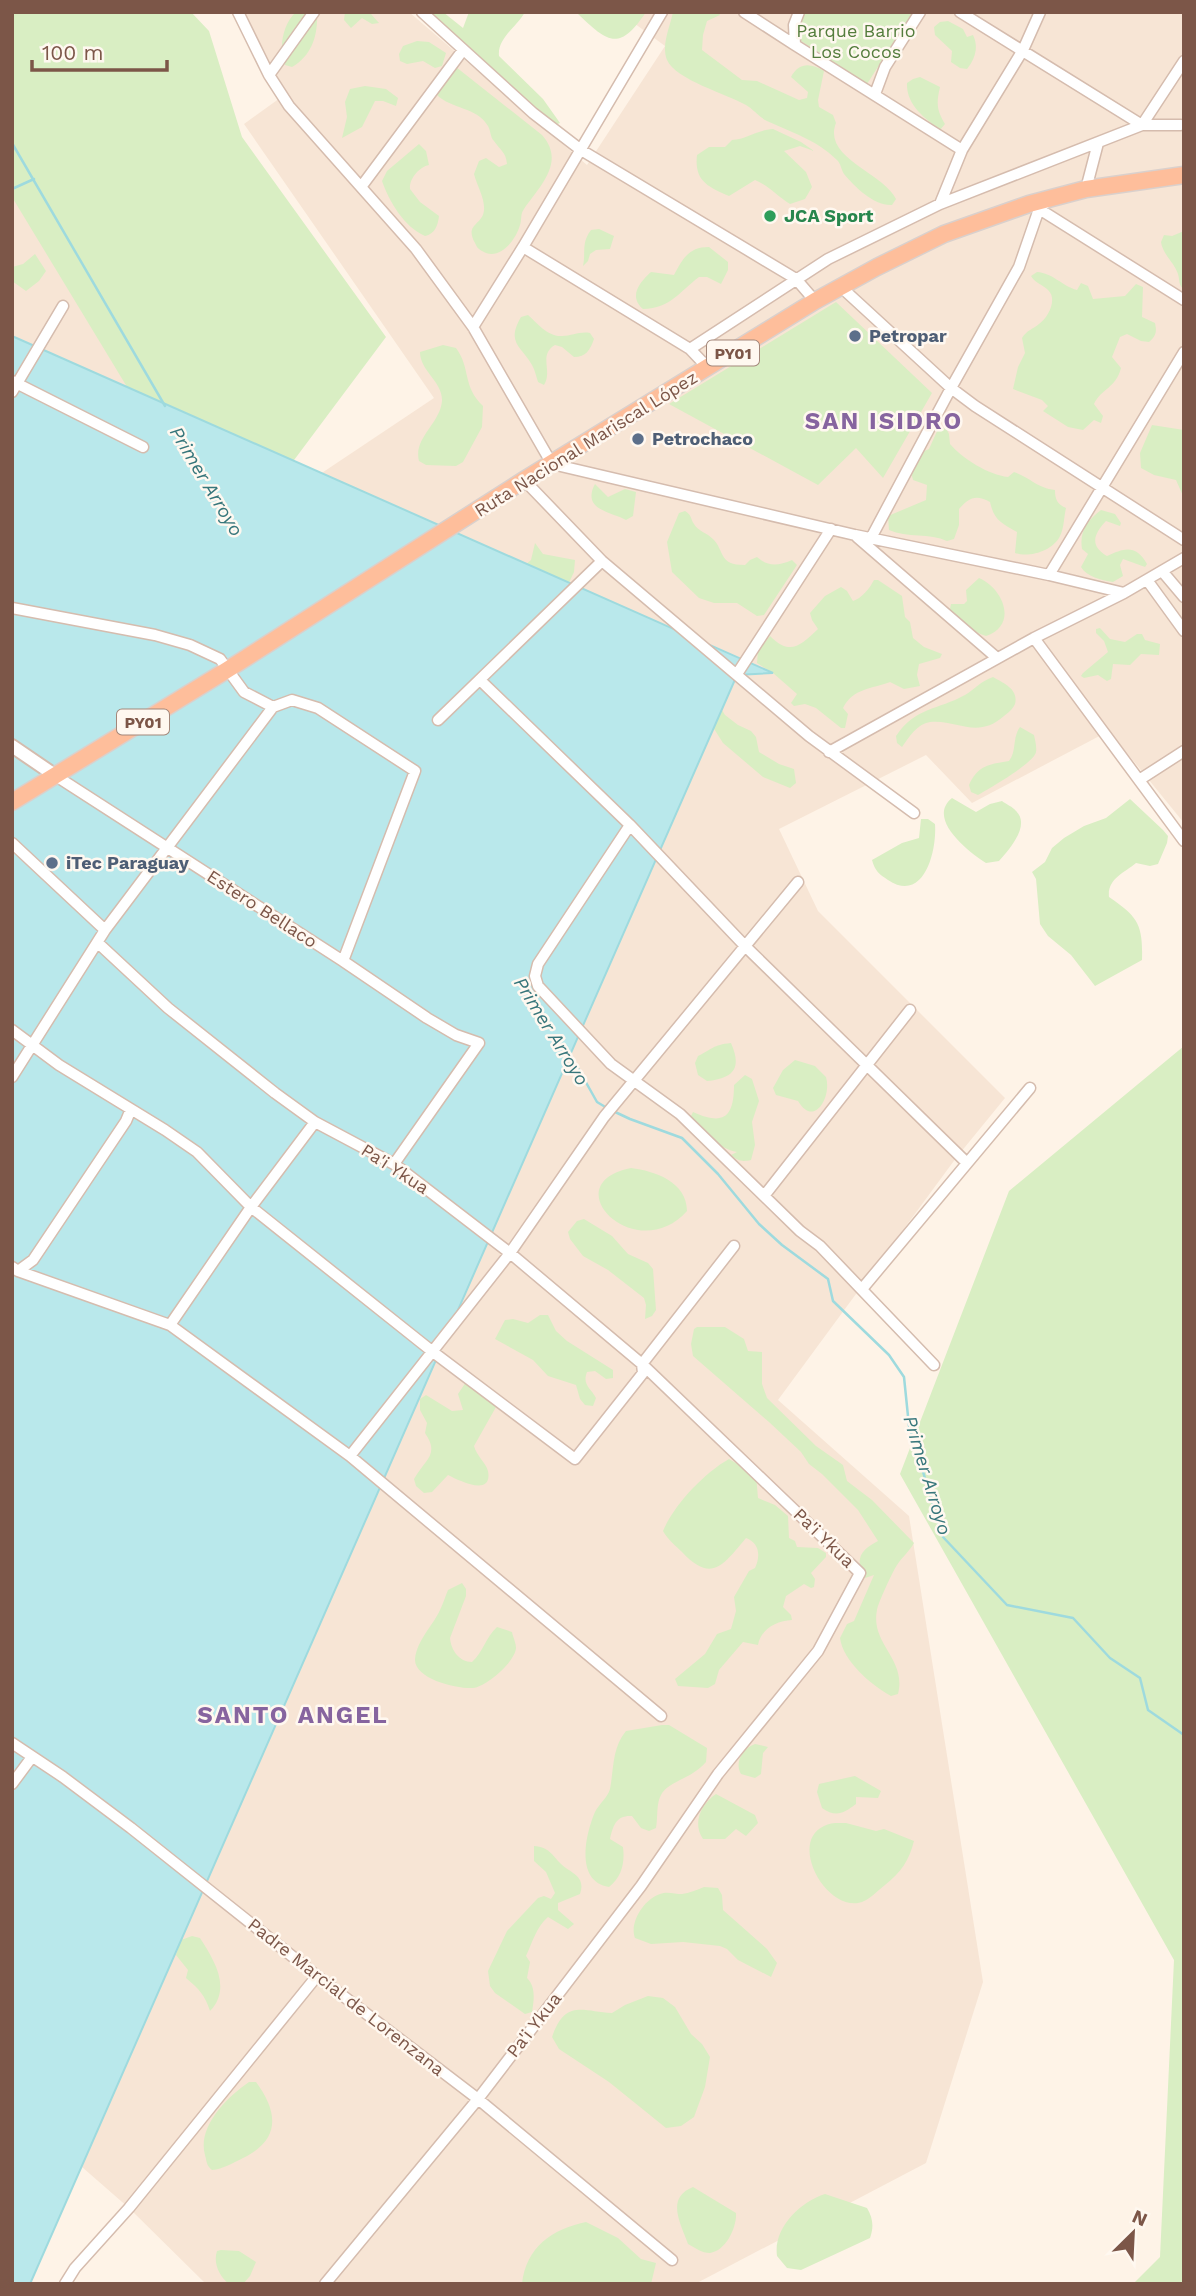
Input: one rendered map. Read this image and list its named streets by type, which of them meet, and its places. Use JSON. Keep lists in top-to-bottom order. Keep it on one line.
{"streets":{"highway":["PY01","Ruta Nacional Mariscal López"],"street":["Estero Bellaco","Pa'i Ykua","Padre Marcial de Lorenzana"]},"crossings":[["PY01","Ruta Nacional Mariscal López"],["PY01","Estero Bellaco"],["Estero Bellaco","Pa'i Ykua"],["Pa'i Ykua","Padre Marcial de Lorenzana"]],"districts":["SAN ISIDRO","SANTO ANGEL"],"water":["Primer Arroyo"],"parks":["Parque Barrio Los Cocos"],"places":["JCA Sport","Petropar","Petrochaco","iTec Paraguay"],"scale_bar":"100 m","north":"top right"}
